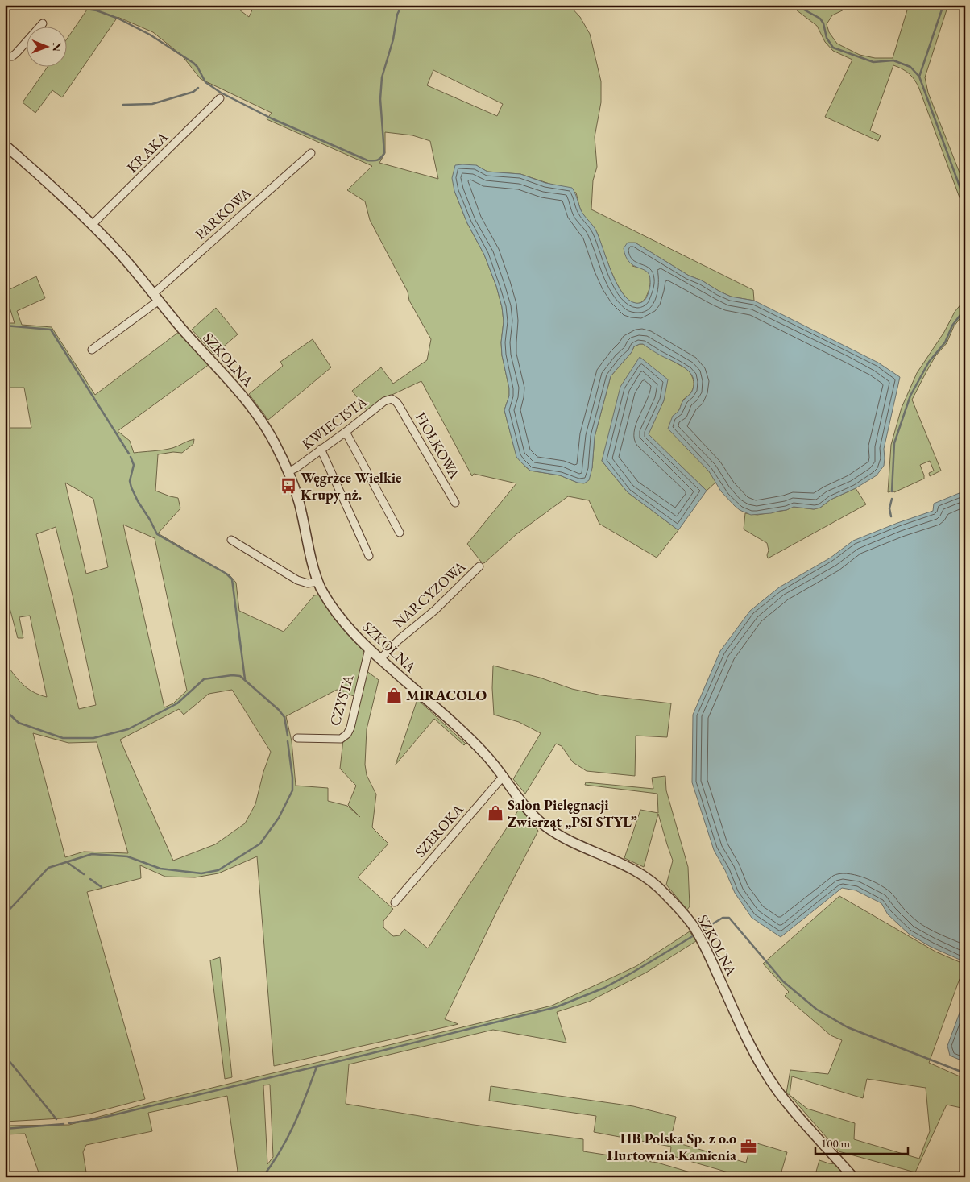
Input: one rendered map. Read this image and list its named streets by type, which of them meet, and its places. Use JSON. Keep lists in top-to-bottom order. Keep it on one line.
{"streets":{"street":["KRAKA","PARKOWA","SZKOLNA","KWIECISTA","FIOŁKOWA","NARCYZOWA","CZYSTA","SZEROKA"]},"crossings":[["KRAKA","SZKOLNA"],["PARKOWA","SZKOLNA"],["SZKOLNA","KWIECISTA"],["SZKOLNA","NARCYZOWA"],["SZKOLNA","CZYSTA"],["SZKOLNA","SZEROKA"],["KWIECISTA","FIOŁKOWA"]],"places":{"bus stop":["Węgrzce Wielkie Krupy nż."],"shop":["MIRACOLO","Salon Pielęgnacji Zwierząt „PSI STYL”"],"office":["HB Polska Sp. z o.o Hurtownia Kamienia"]},"scale_bar":"100 m","north":"right"}
